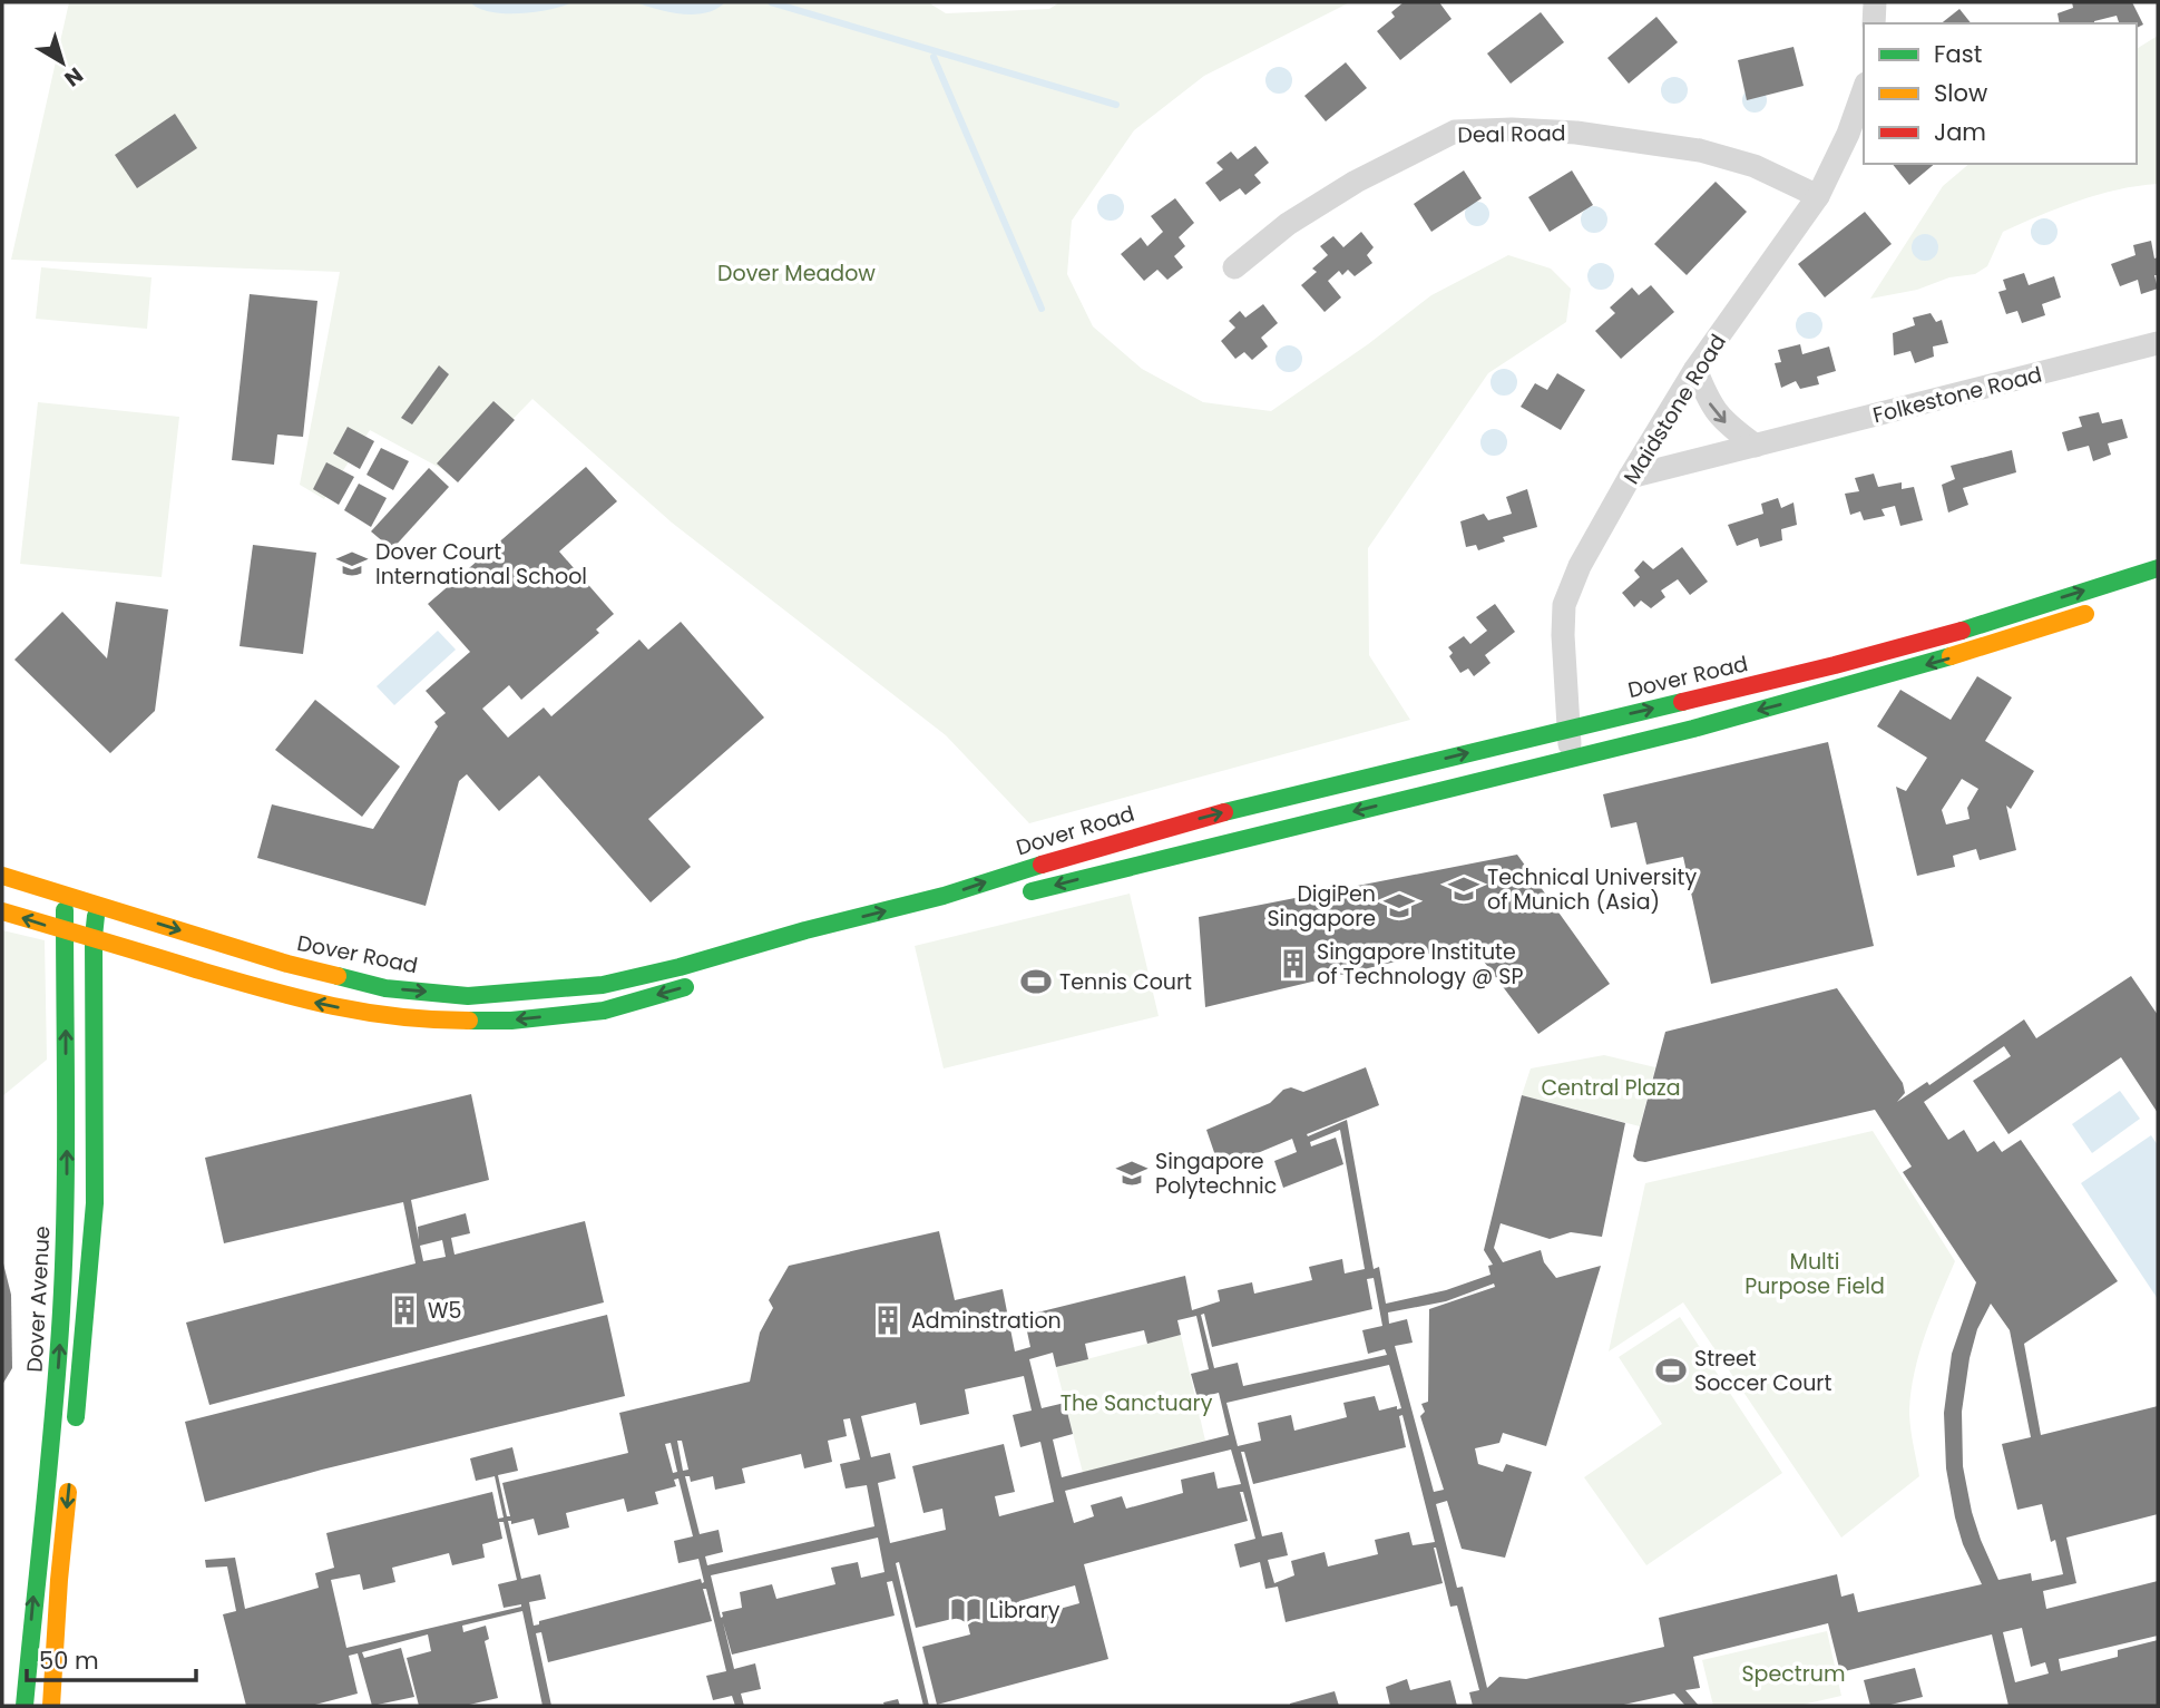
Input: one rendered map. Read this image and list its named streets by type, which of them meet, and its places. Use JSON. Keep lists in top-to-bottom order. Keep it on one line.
{"streets":{"street":["Deal Road","Folkestone Road","Maidstone Road","Dover Road","Dover Avenue"]},"crossings":[["Deal Road","Maidstone Road"],["Folkestone Road","Maidstone Road"],["Maidstone Road","Dover Road"],["Dover Road","Dover Avenue"]],"parks":["Dover Meadow","Central Plaza","Multi Purpose Field","The Sanctuary","Spectrum"],"places":{"school or university":["Dover Court International School","Technical University of Munich (Asia)","DigiPen Singapore","Singapore Polytechnic"],"building":["Singapore Institute of Technology @ SP","W5","Adminstration"],"sports":["Tennis Court","Street Soccer Court"],"library":["Library"]},"legend":["Fast","Slow","Jam"],"scale_bar":"50 m","north":"bottom right"}
